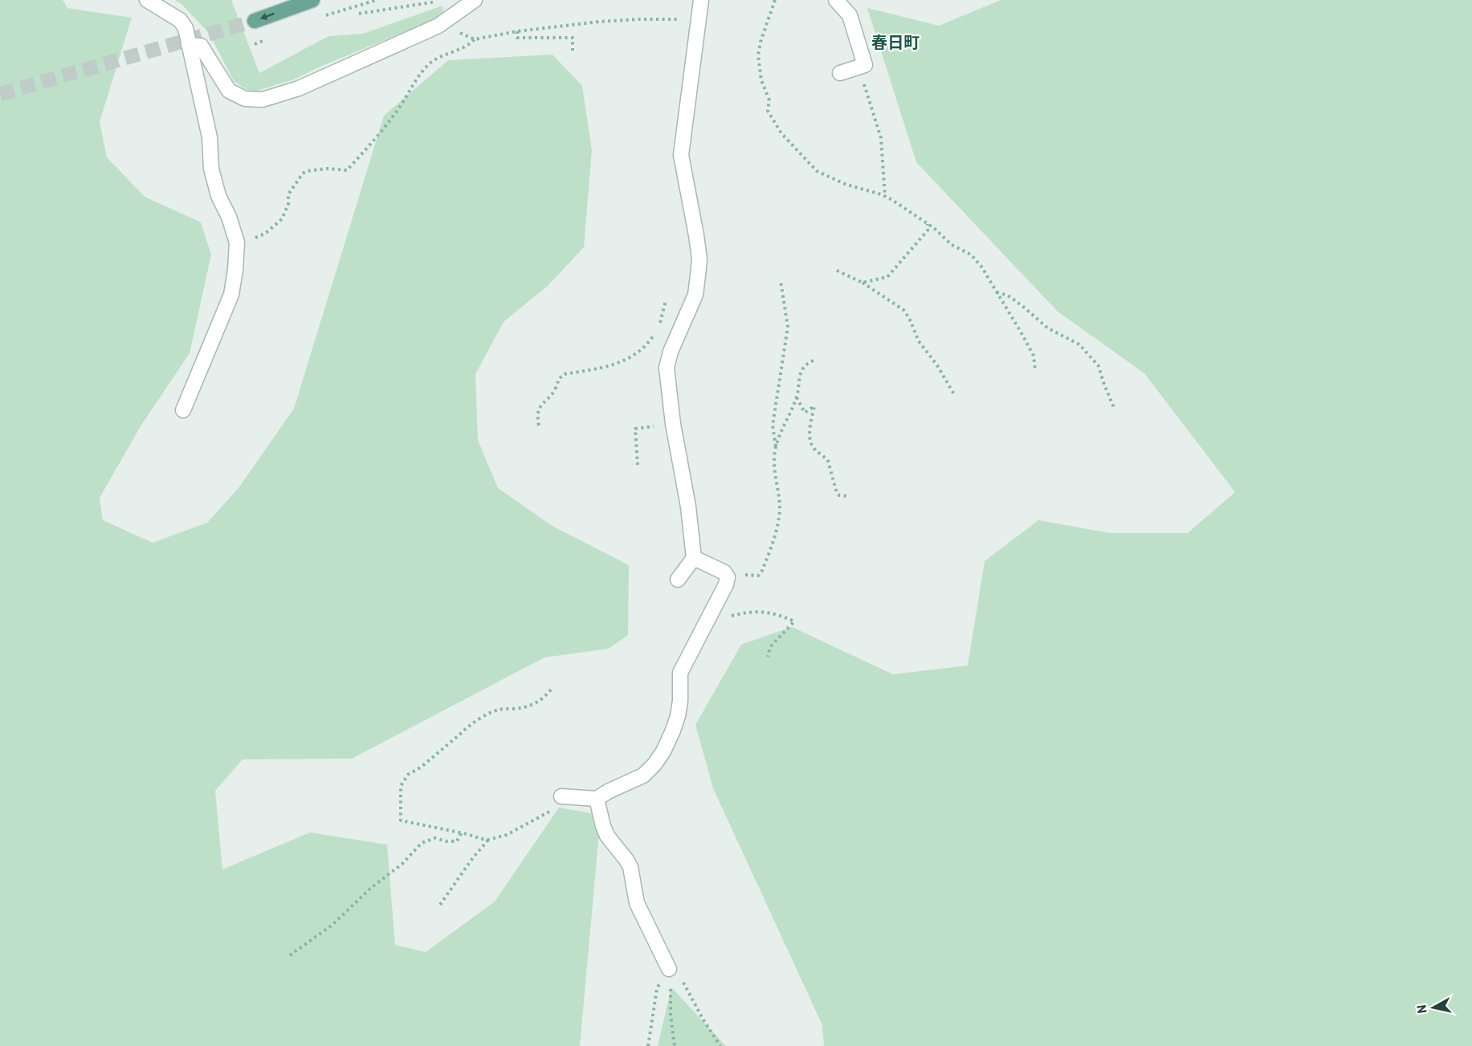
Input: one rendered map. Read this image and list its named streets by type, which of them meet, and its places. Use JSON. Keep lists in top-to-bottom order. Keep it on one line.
{"districts":["春日町"],"north":"left"}
